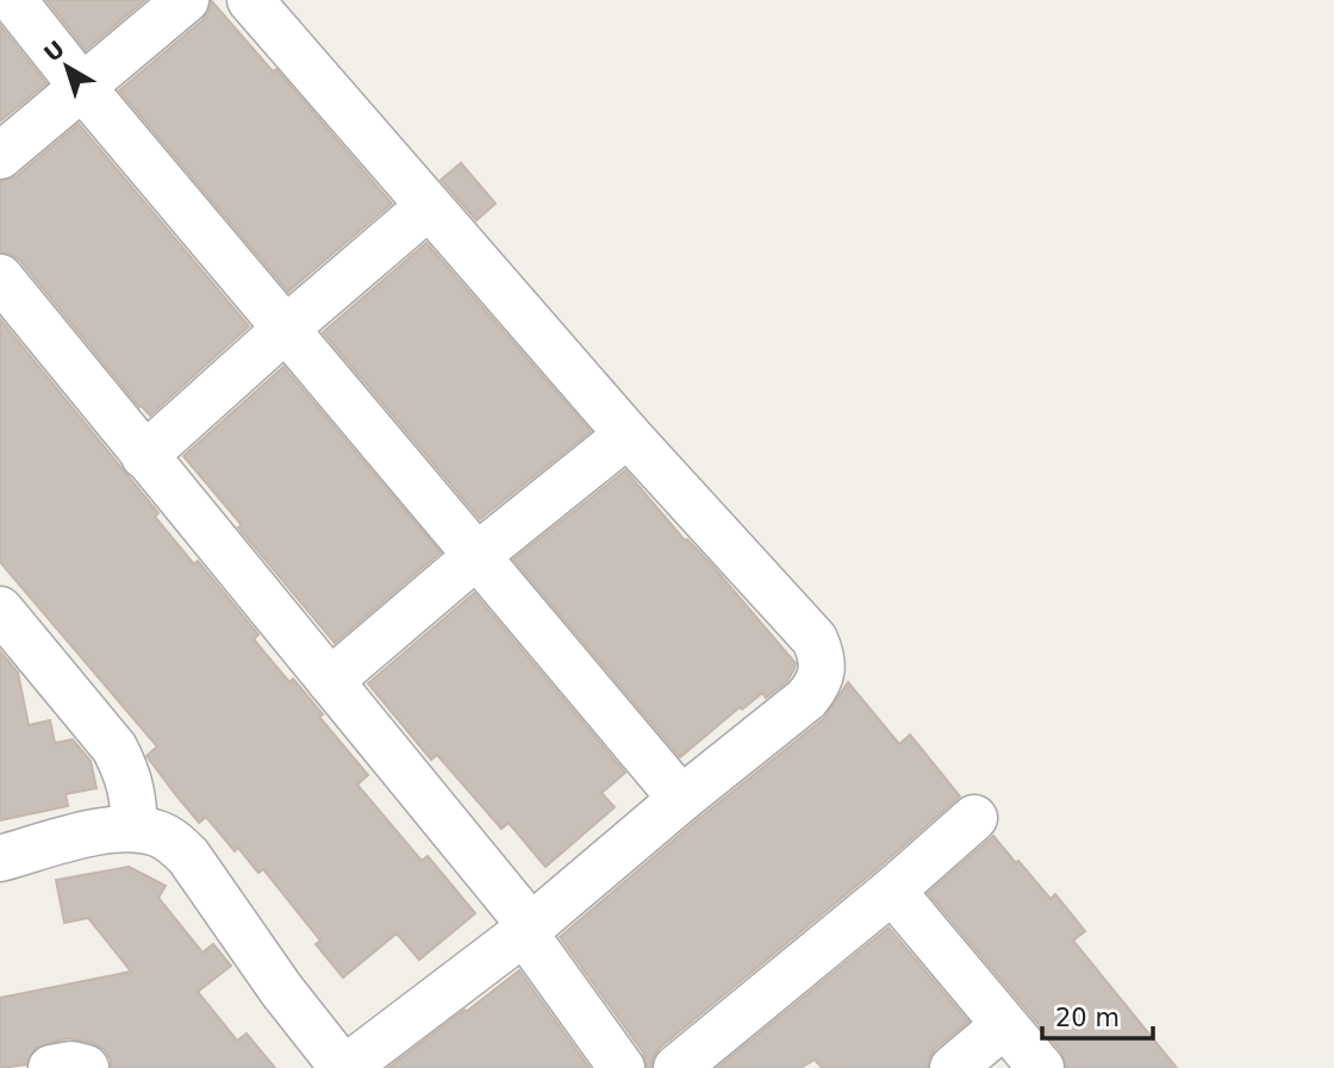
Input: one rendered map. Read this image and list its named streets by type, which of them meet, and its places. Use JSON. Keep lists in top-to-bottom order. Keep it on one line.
{"scale_bar":"20 m","north":"top left"}
